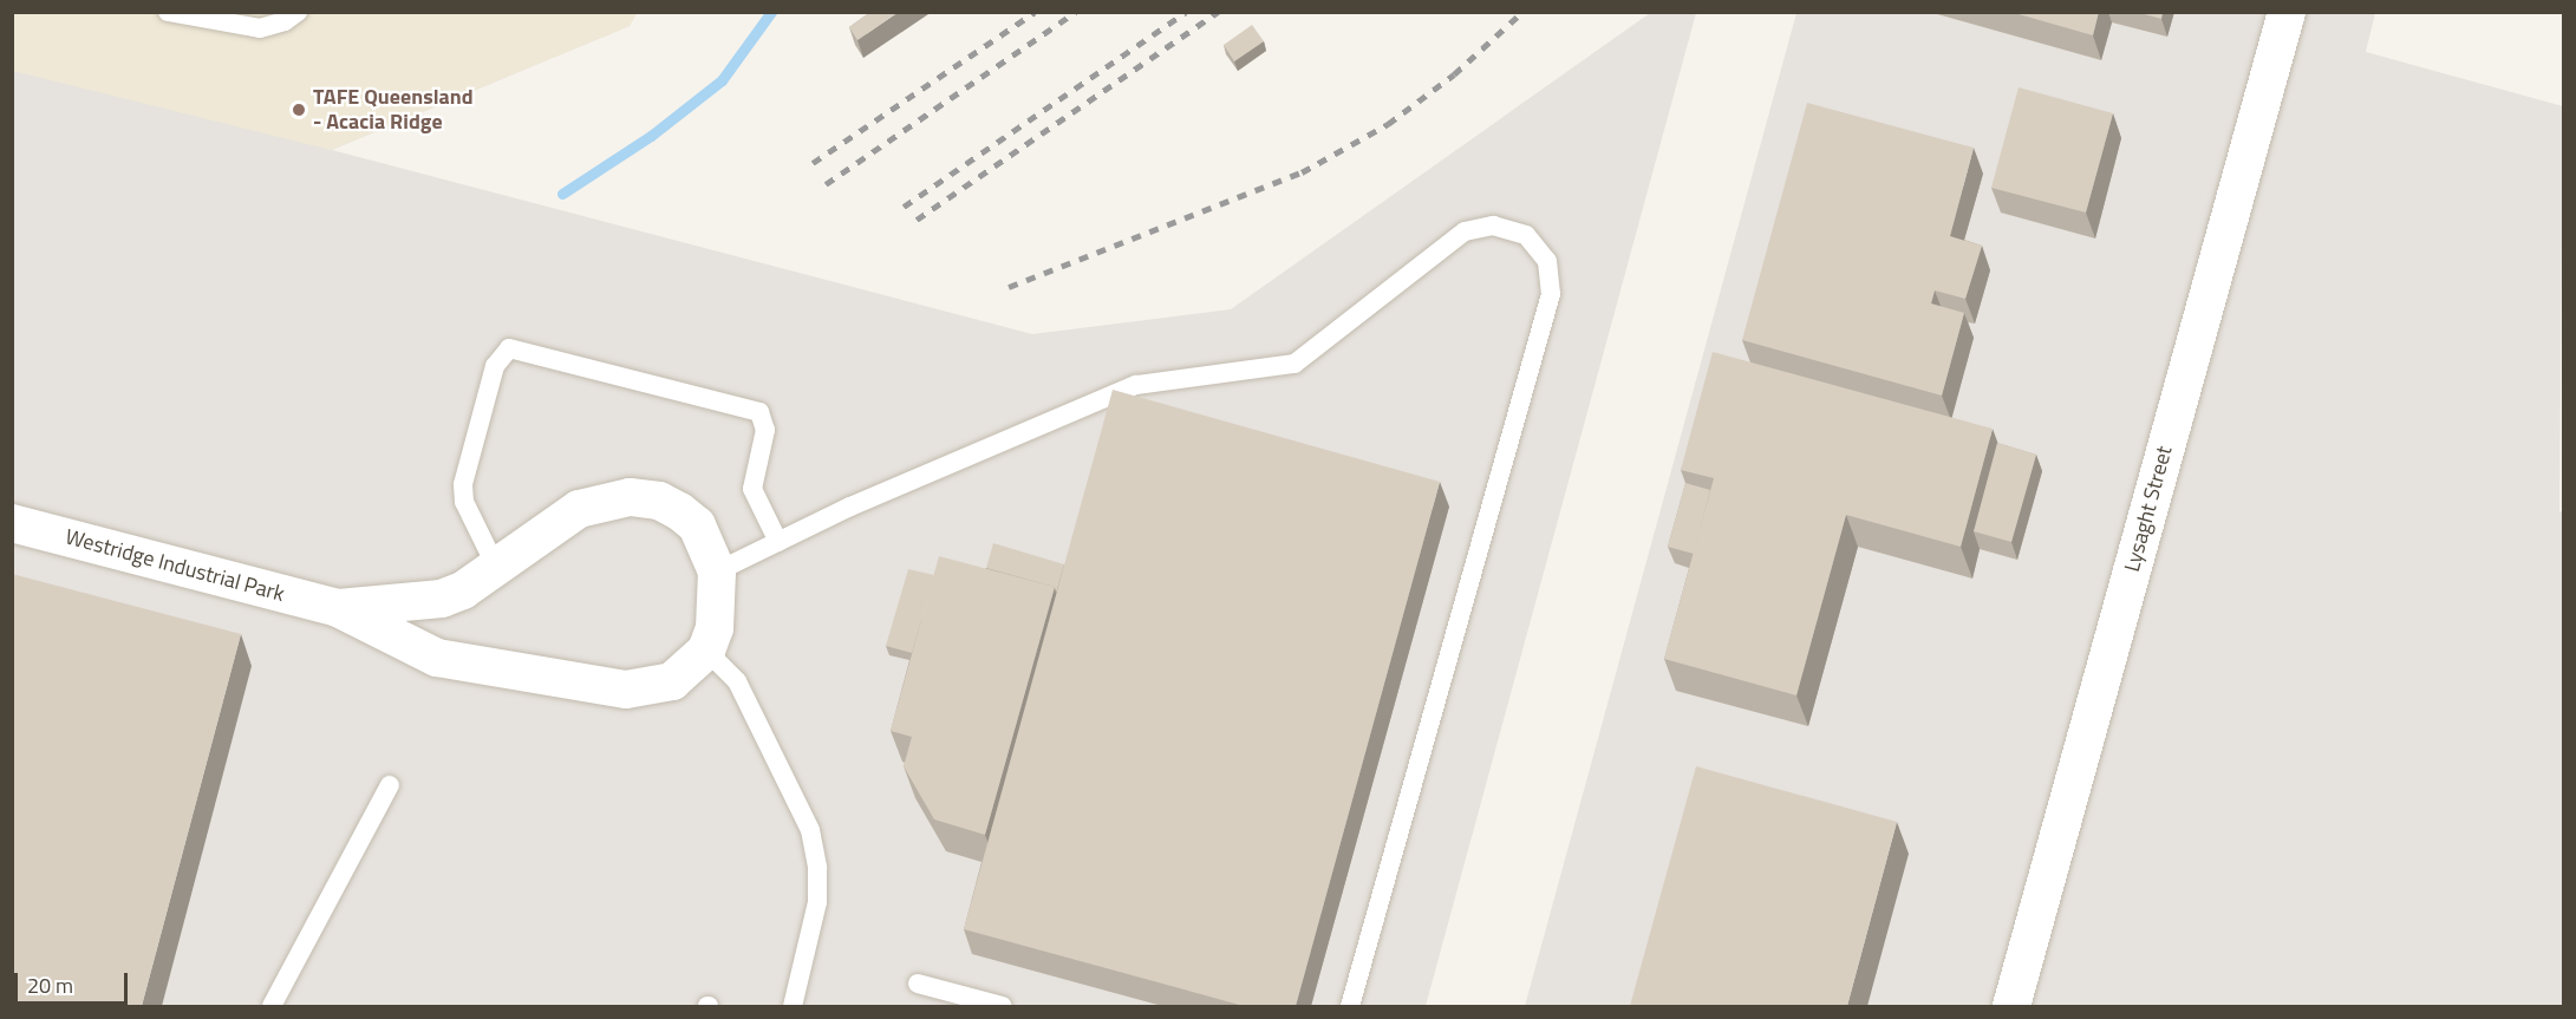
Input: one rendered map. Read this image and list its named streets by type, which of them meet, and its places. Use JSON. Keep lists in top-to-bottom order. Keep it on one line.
{"streets":{"street":["Lysaght Street","Westridge Industrial Park"]},"places":["TAFE Queensland - Acacia Ridge"],"scale_bar":"20 m"}
